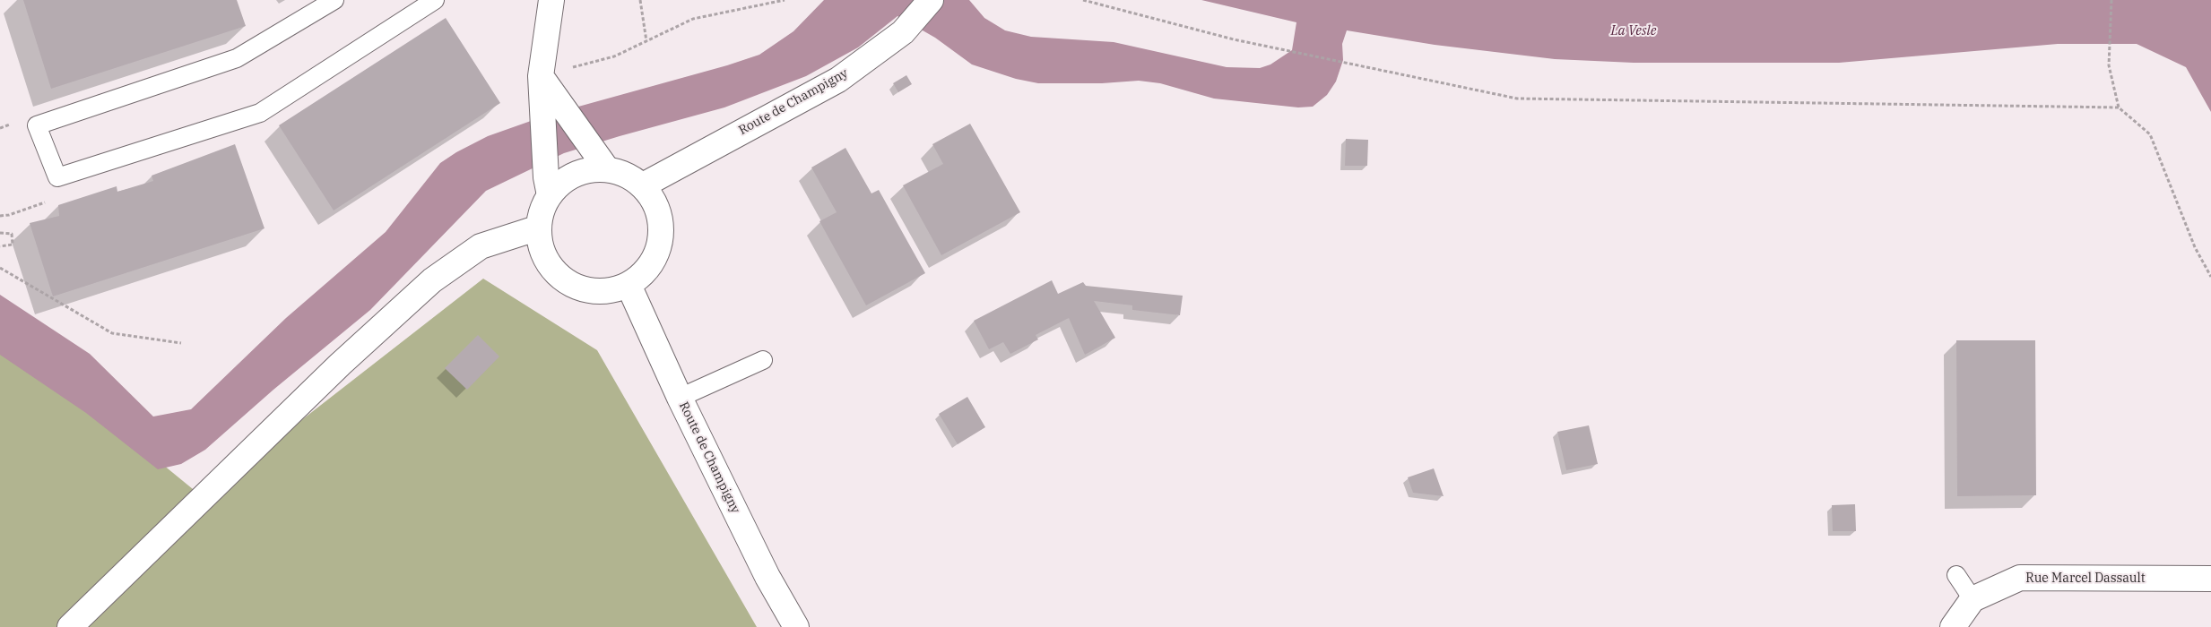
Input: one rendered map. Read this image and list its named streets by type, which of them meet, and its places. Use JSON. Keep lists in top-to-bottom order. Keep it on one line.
{"streets":{"street":["Route de Champigny","Rue Marcel Dassault"]},"water":["La Vesle"]}
